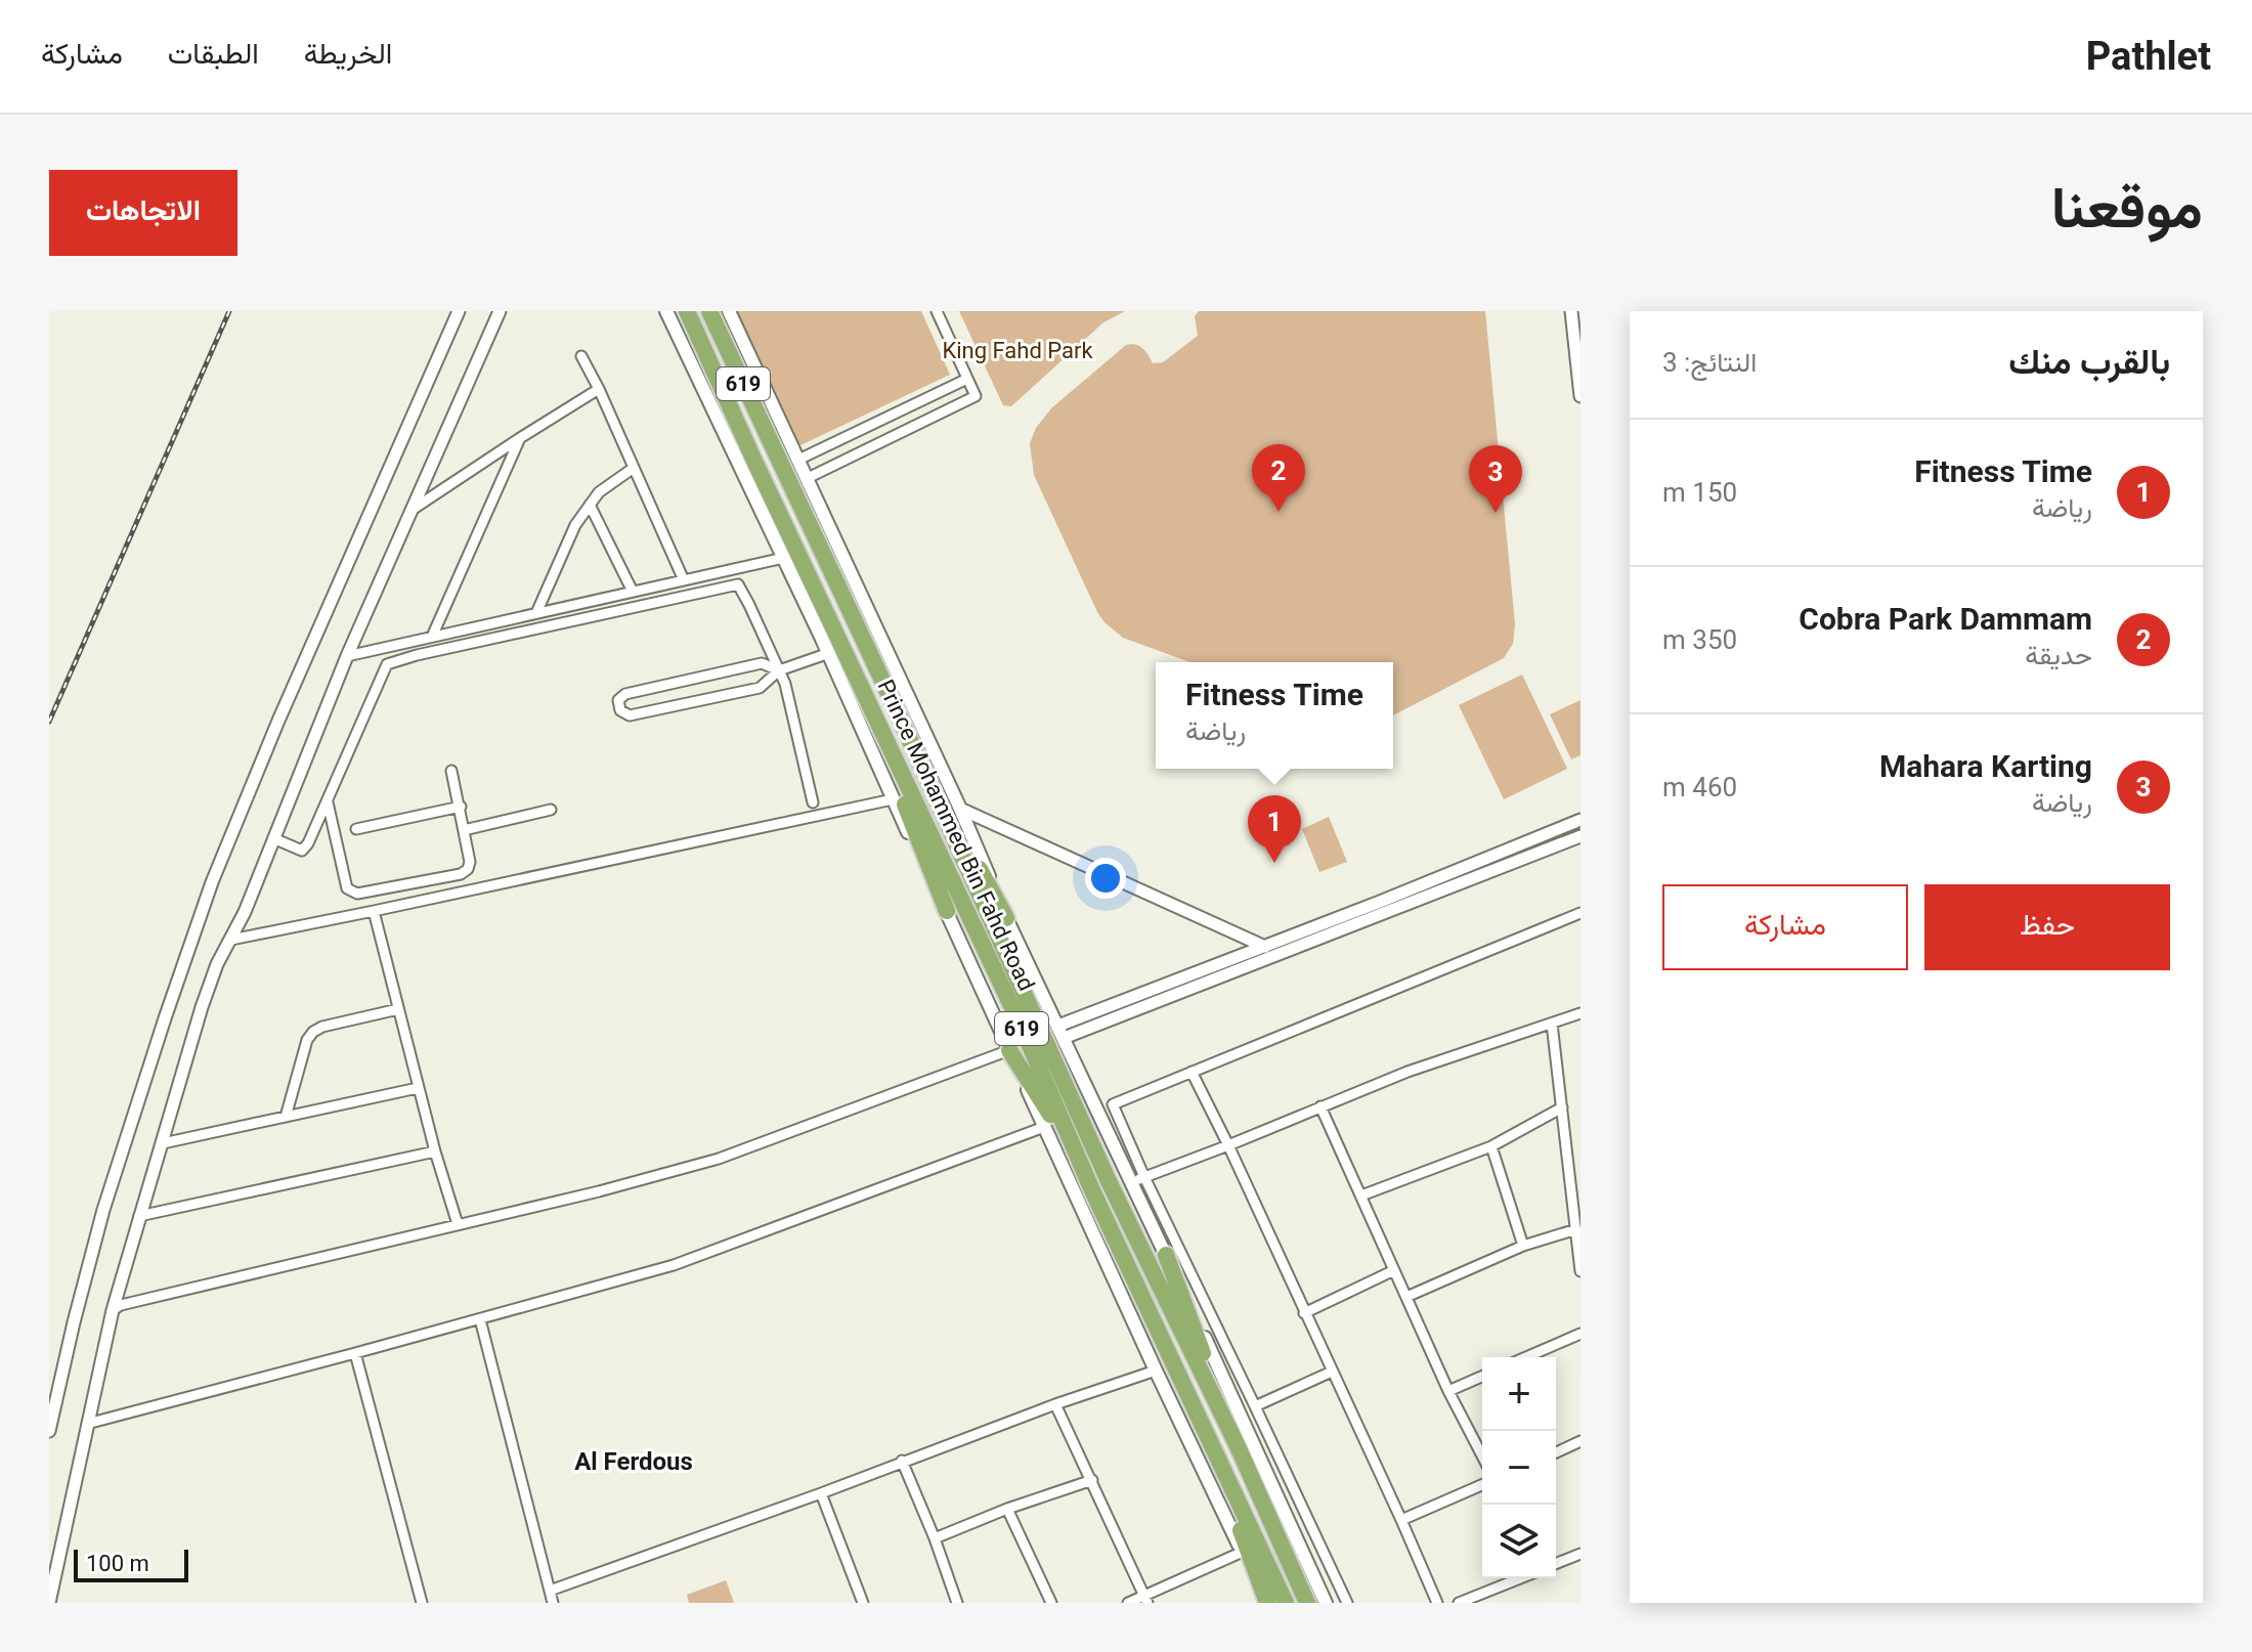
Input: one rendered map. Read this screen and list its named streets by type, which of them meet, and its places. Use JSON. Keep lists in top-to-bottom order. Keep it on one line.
{"streets":{"highway":["619","Prince Mohammed Bin Fahd Road"]},"districts":["Al Ferdous"],"parks":["King Fahd Park"],"scale_bar":"100 m","page":{"header":"Pathlet","nav":["الخريطة","الطبقات","مشاركة"],"title":"موقعنا","buttons":["الاتجاهات",["حفظ","مشاركة"]],"heading":["بالقرب منك","النتائج: 3"],"list":[{"mark":"1","name":"Fitness Time","note":"رياضة","value":"150 m"},{"mark":"2","name":"Cobra Park Dammam","note":"حديقة","value":"350 m"},{"mark":"3","name":"Mahara Karting","note":"رياضة","value":"460 m"}],"pins":["2","3","1"],"popup":["Fitness Time","رياضة"],"map_buttons":["+","−"],"scale":"100 m"}}
